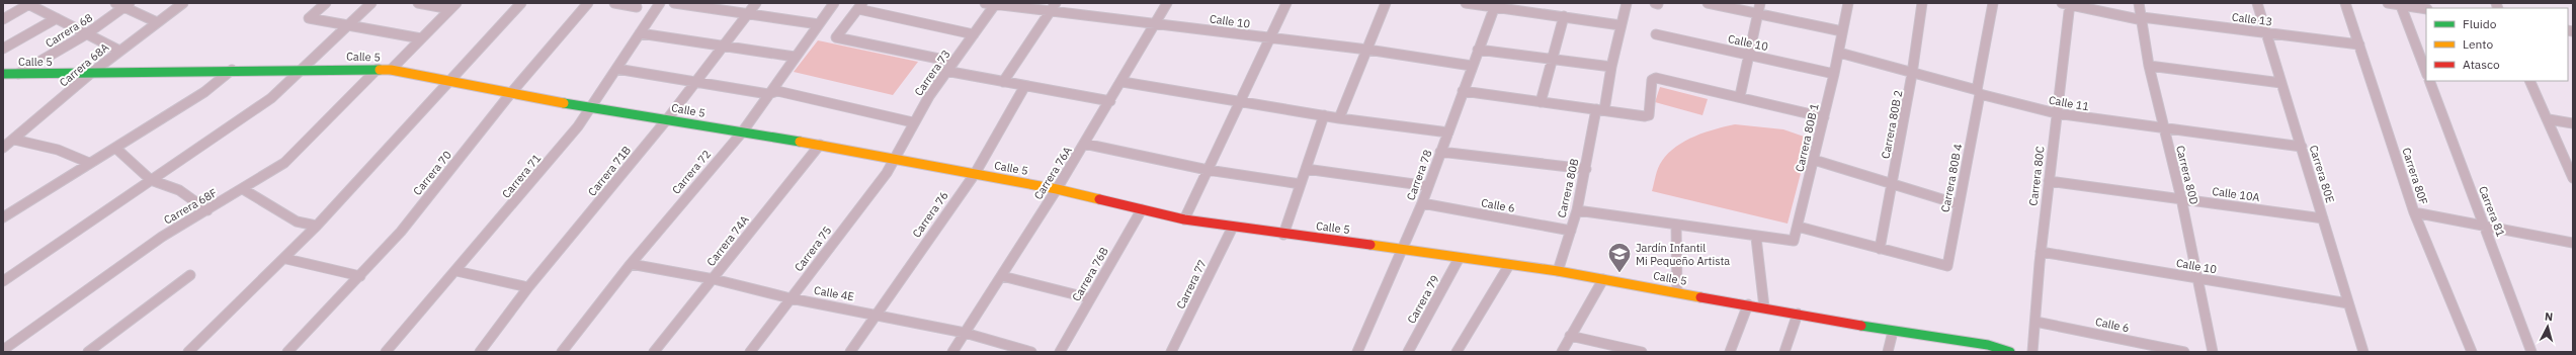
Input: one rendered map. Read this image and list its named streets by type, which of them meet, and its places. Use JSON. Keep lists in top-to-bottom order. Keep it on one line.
{"streets":{"street":["Calle 13","Calle 10","Carrera 68","Calle 5","Carrera 68A","Carrera 73","Calle 11","Carrera 80B 2","Carrera 80B 1","Carrera 71B","Carrera 72","Carrera 70","Carrera 76A","Carrera 80E","Carrera 78","Carrera 80D","Carrera 71","Carrera 80C","Carrera 80F","Carrera 80B 4","Carrera 80B","Calle 10A","Calle 6","Carrera 68F","Carrera 81","Carrera 76","Carrera 74A","Carrera 75","Carrera 76B","Carrera 77","Calle 4E","Carrera 79"]},"crossings":[["Calle 13","Carrera 80E"],["Calle 13","Carrera 80D"],["Calle 13","Carrera 80C"],["Calle 13","Carrera 80F"],["Calle 10","Carrera 73"],["Calle 10","Carrera 80B 1"],["Calle 10","Carrera 76A"],["Calle 10","Carrera 80E"],["Calle 10","Carrera 78"],["Calle 10","Carrera 80D"],["Calle 10","Carrera 80C"],["Carrera 68","Calle 5"],["Calle 5","Carrera 68A"],["Calle 5","Carrera 73"],["Calle 5","Carrera 71B"],["Calle 5","Carrera 72"],["Calle 5","Carrera 70"],["Calle 5","Carrera 76A"],["Calle 5","Carrera 78"],["Calle 5","Carrera 71"],["Calle 5","Carrera 80B"],["Calle 5","Carrera 68F"],["Calle 5","Carrera 76"],["Calle 5","Carrera 74A"],["Calle 5","Carrera 75"],["Calle 5","Carrera 76B"],["Calle 5","Carrera 77"],["Calle 5","Carrera 79"],["Carrera 73","Carrera 75"],["Calle 11","Carrera 80B 2"],["Calle 11","Carrera 80B 1"],["Calle 11","Carrera 80E"],["Calle 11","Carrera 80D"],["Calle 11","Carrera 80C"],["Calle 11","Carrera 80B 4"],["Carrera 80B 2","Carrera 80B 4"],["Carrera 72","Calle 4E"],["Carrera 76A","Calle 4E"],["Carrera 80E","Calle 10A"],["Carrera 78","Calle 6"],["Carrera 80D","Calle 10A"],["Carrera 80C","Calle 10A"],["Carrera 80C","Calle 6"],["Carrera 80B","Calle 6"],["Carrera 76","Calle 4E"],["Carrera 74A","Calle 4E"],["Carrera 75","Calle 4E"]],"places":{"school or university":["Jardín Infantil Mi Pequeño Artista"]},"legend":["Fluido","Lento","Atasco"],"north":"top"}
